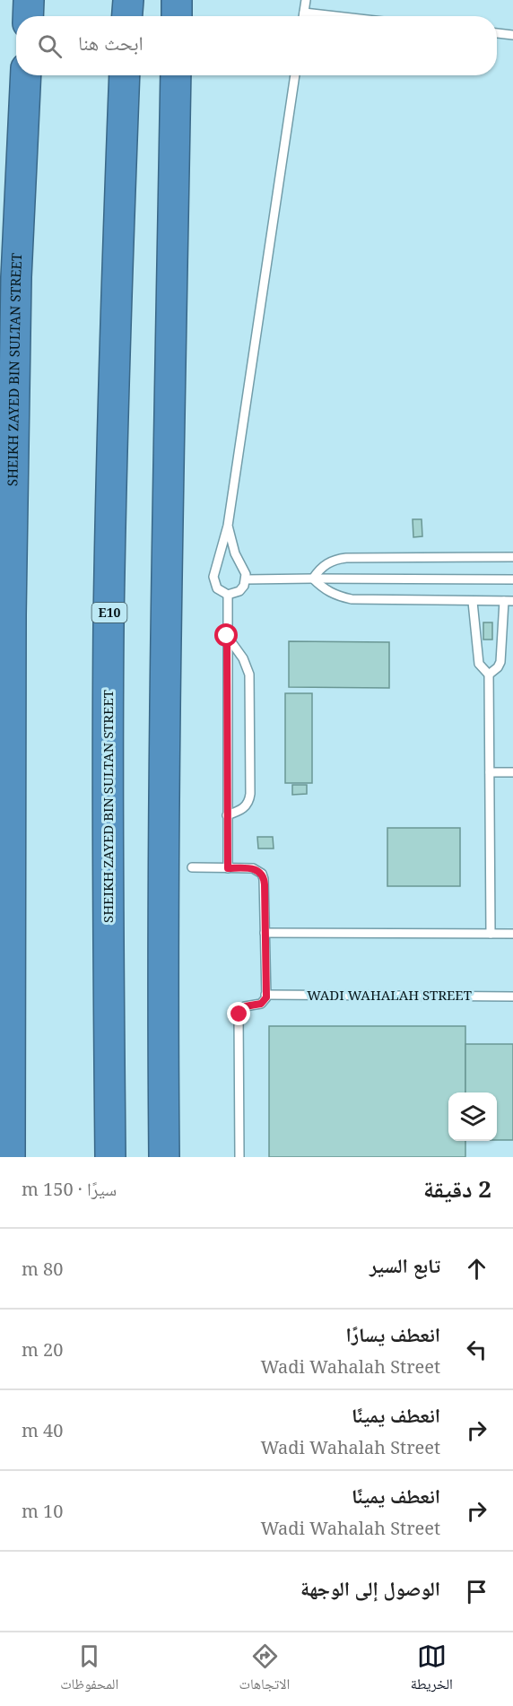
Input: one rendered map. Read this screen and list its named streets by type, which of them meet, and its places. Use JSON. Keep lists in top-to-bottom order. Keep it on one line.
{"streets":{"highway":["SHEIKH ZAYED BIN SULTAN STREET","E10"],"lane":["WADI WAHALAH STREET"]},"page":{"search":"ابحث هنا","heading":["2 دقيقة","سيرًا · 150 m"],"list":[["تابع السير","80 m"],["انعطف يسارًا","Wadi Wahalah Street","20 m"],["انعطف يمينًا","Wadi Wahalah Street","40 m"],["انعطف يمينًا","Wadi Wahalah Street","10 m"],"الوصول إلى الوجهة"],"nav":["الخريطة","الاتجاهات","المحفوظات"]}}
